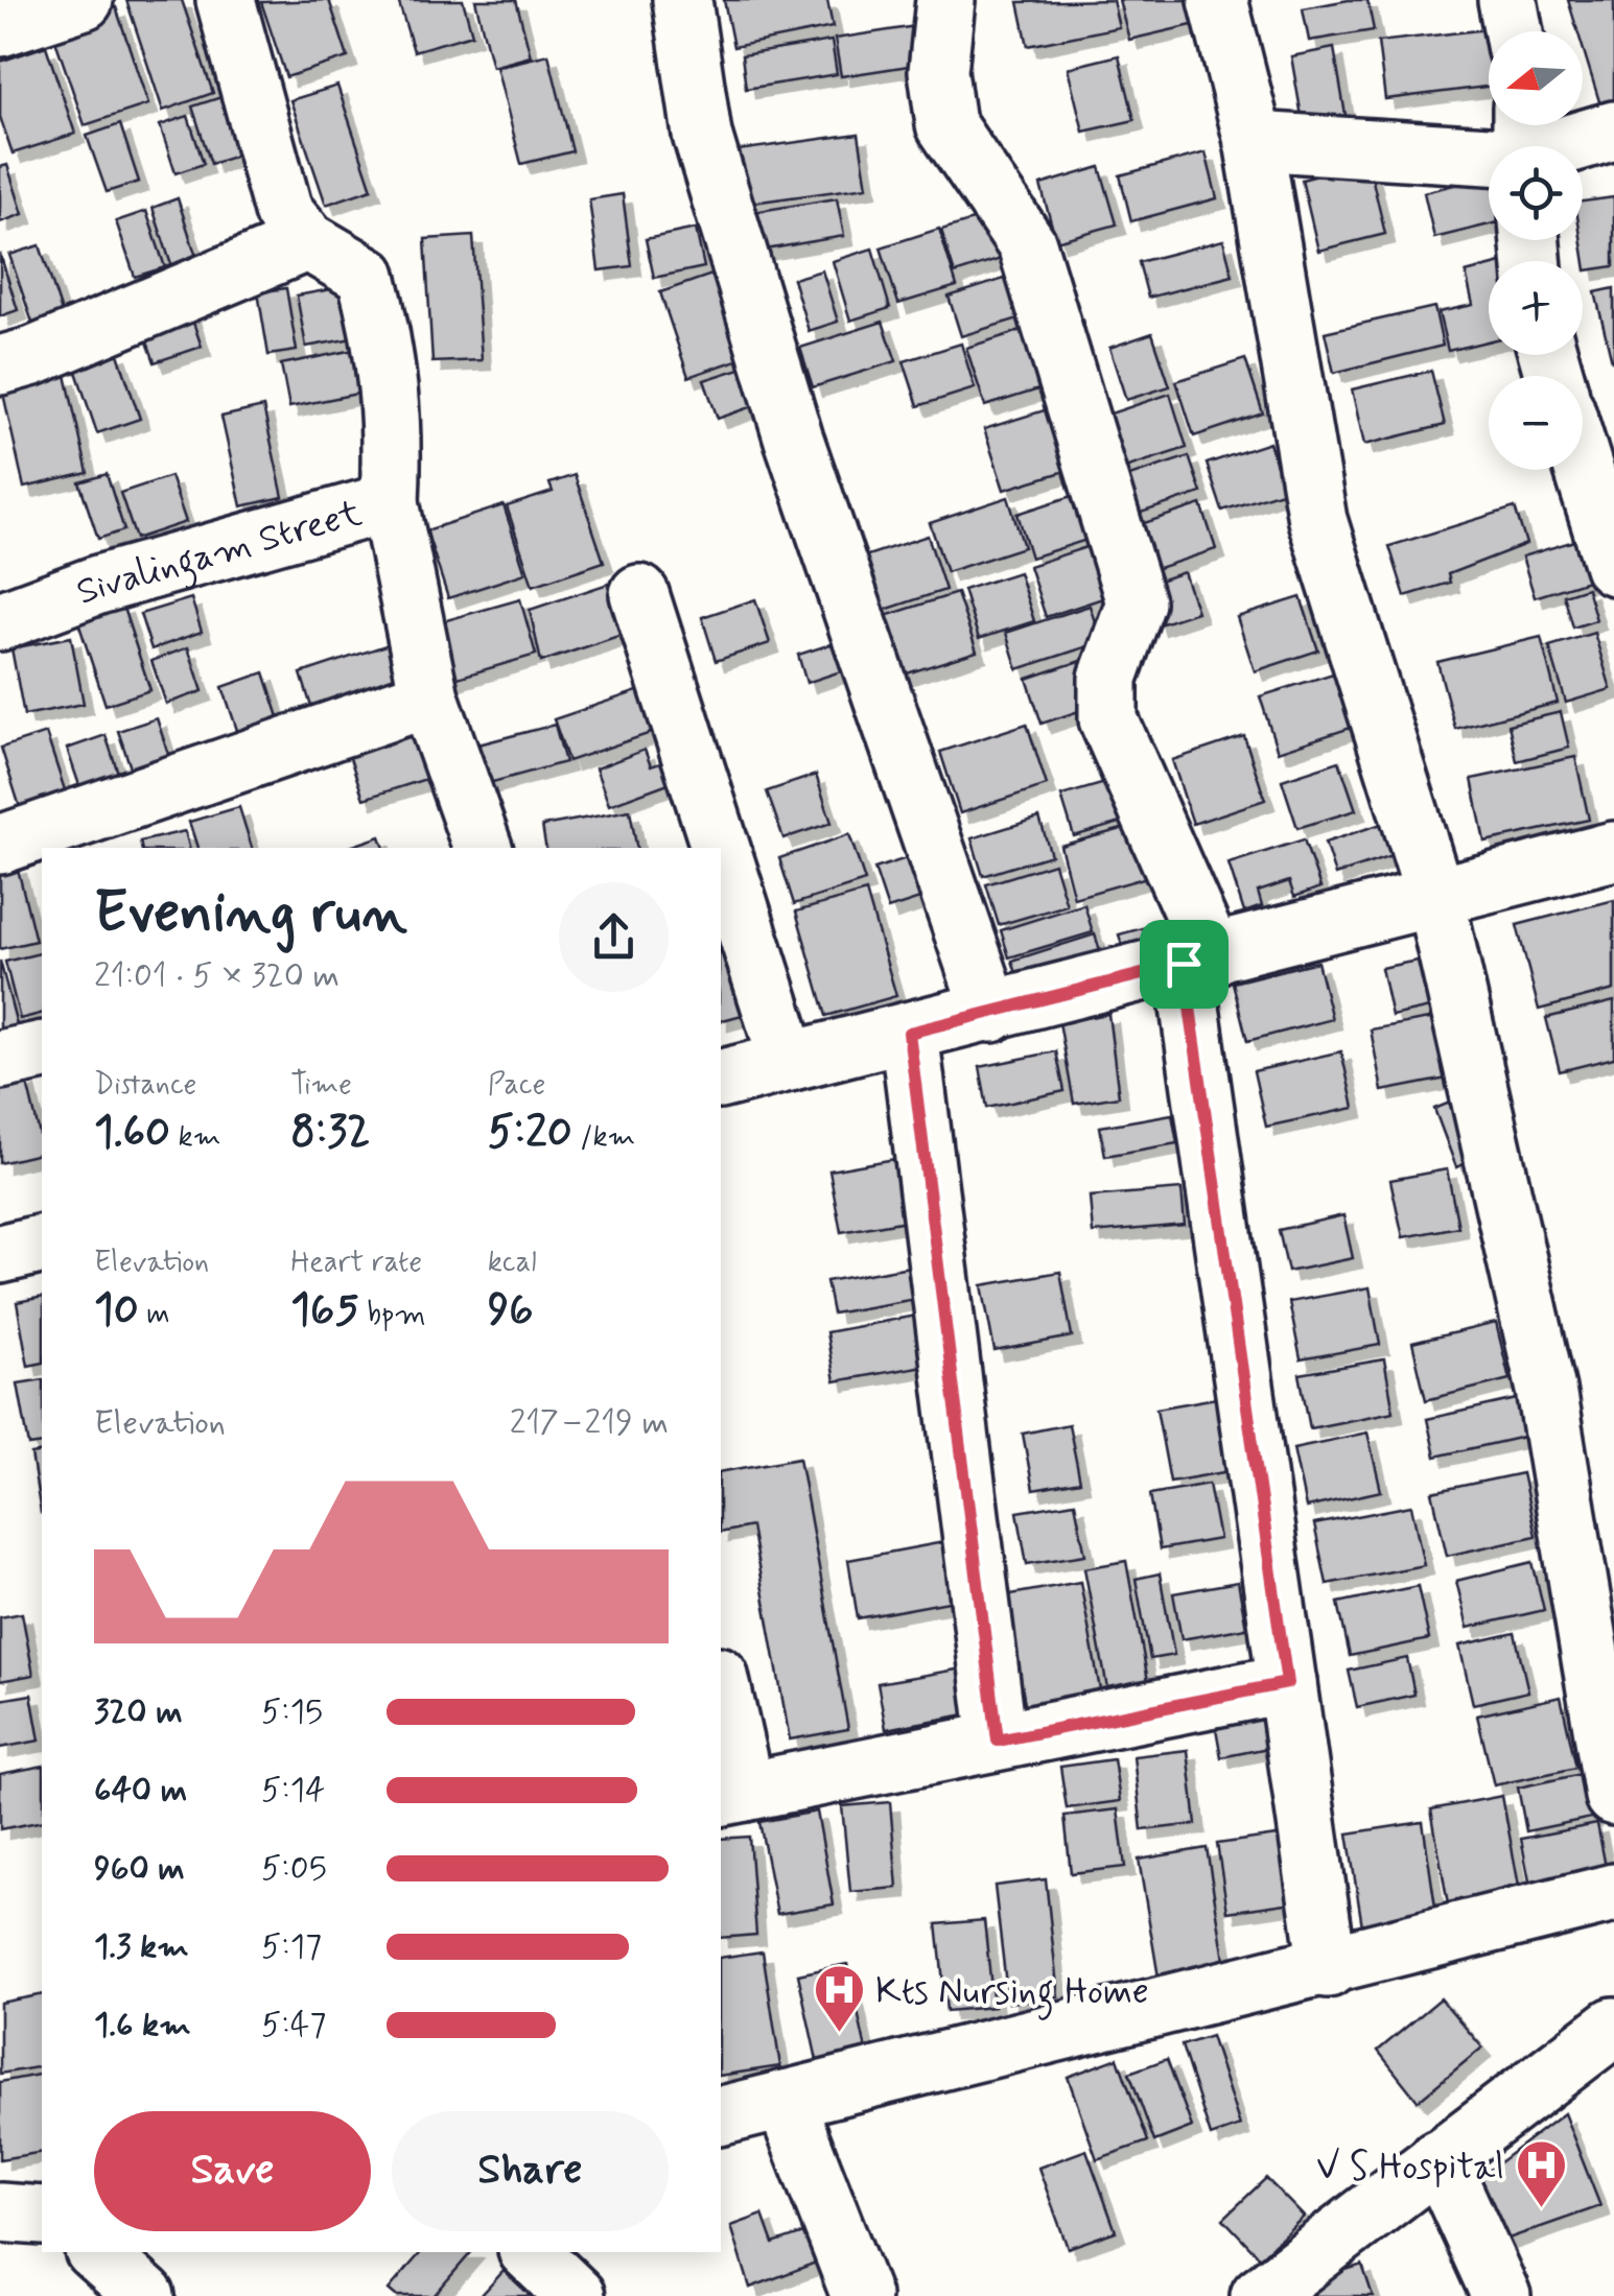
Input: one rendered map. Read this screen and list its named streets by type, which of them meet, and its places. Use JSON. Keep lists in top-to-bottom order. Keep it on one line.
{"streets":{"street":["Sivalingam Street"]},"places":{"hospital":["Kts Nursing Home","V S Hospital"]},"north":"left","page":{"map_buttons":["+","−"],"heading":["Evening run","21:01 · 5 × 320 m"],"stats":[["Distance","1.60 km"],["Time","8:32"],["Pace","5:20 /km"],["Elevation","10 m"],["Heart rate","165 bpm"],["kcal","96"]],"chart":["Elevation","217–219 m"],"list":[{"name":"320 m","note":"5:15"},{"name":"640 m","note":"5:14"},{"name":"960 m","note":"5:05"},{"name":"1.3 km","note":"5:17"},{"name":"1.6 km","note":"5:47"}],"buttons":["Save","Share"]}}
